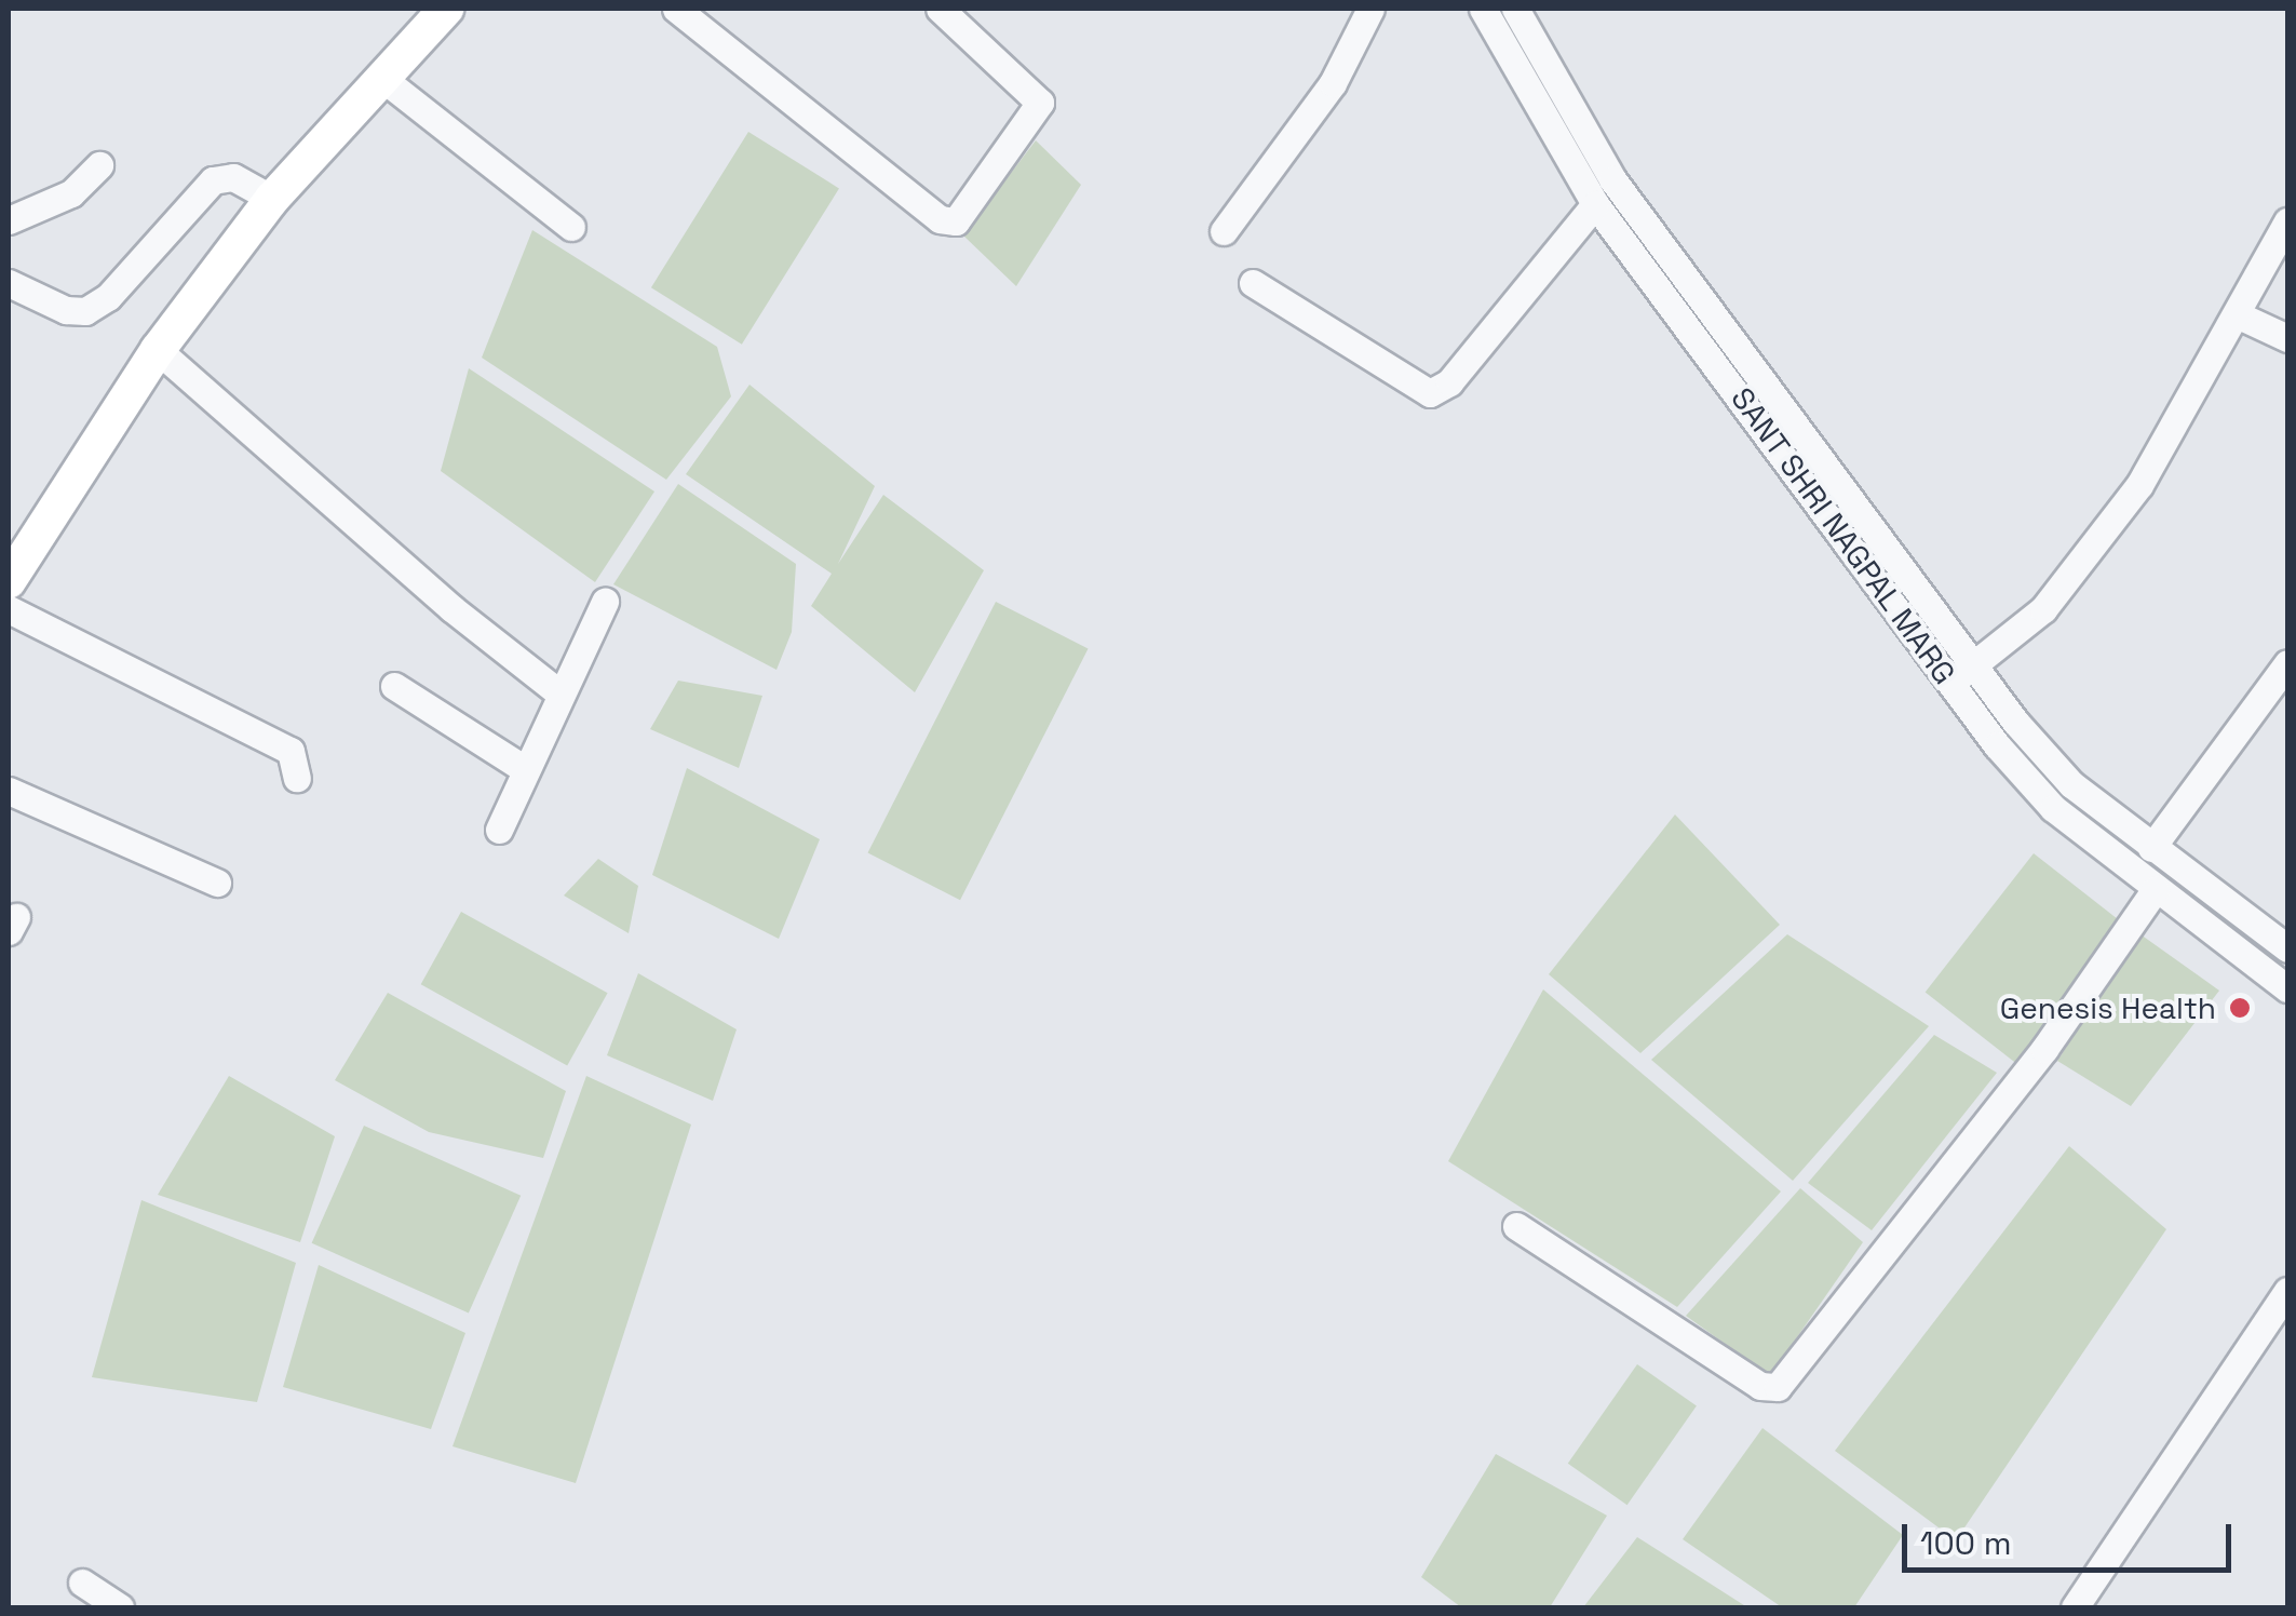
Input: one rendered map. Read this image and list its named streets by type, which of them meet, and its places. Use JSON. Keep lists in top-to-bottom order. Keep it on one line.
{"streets":{"street":["SANT SHRI NAGPAL MARG"]},"places":["Genesis Health"],"scale_bar":"100 m"}
